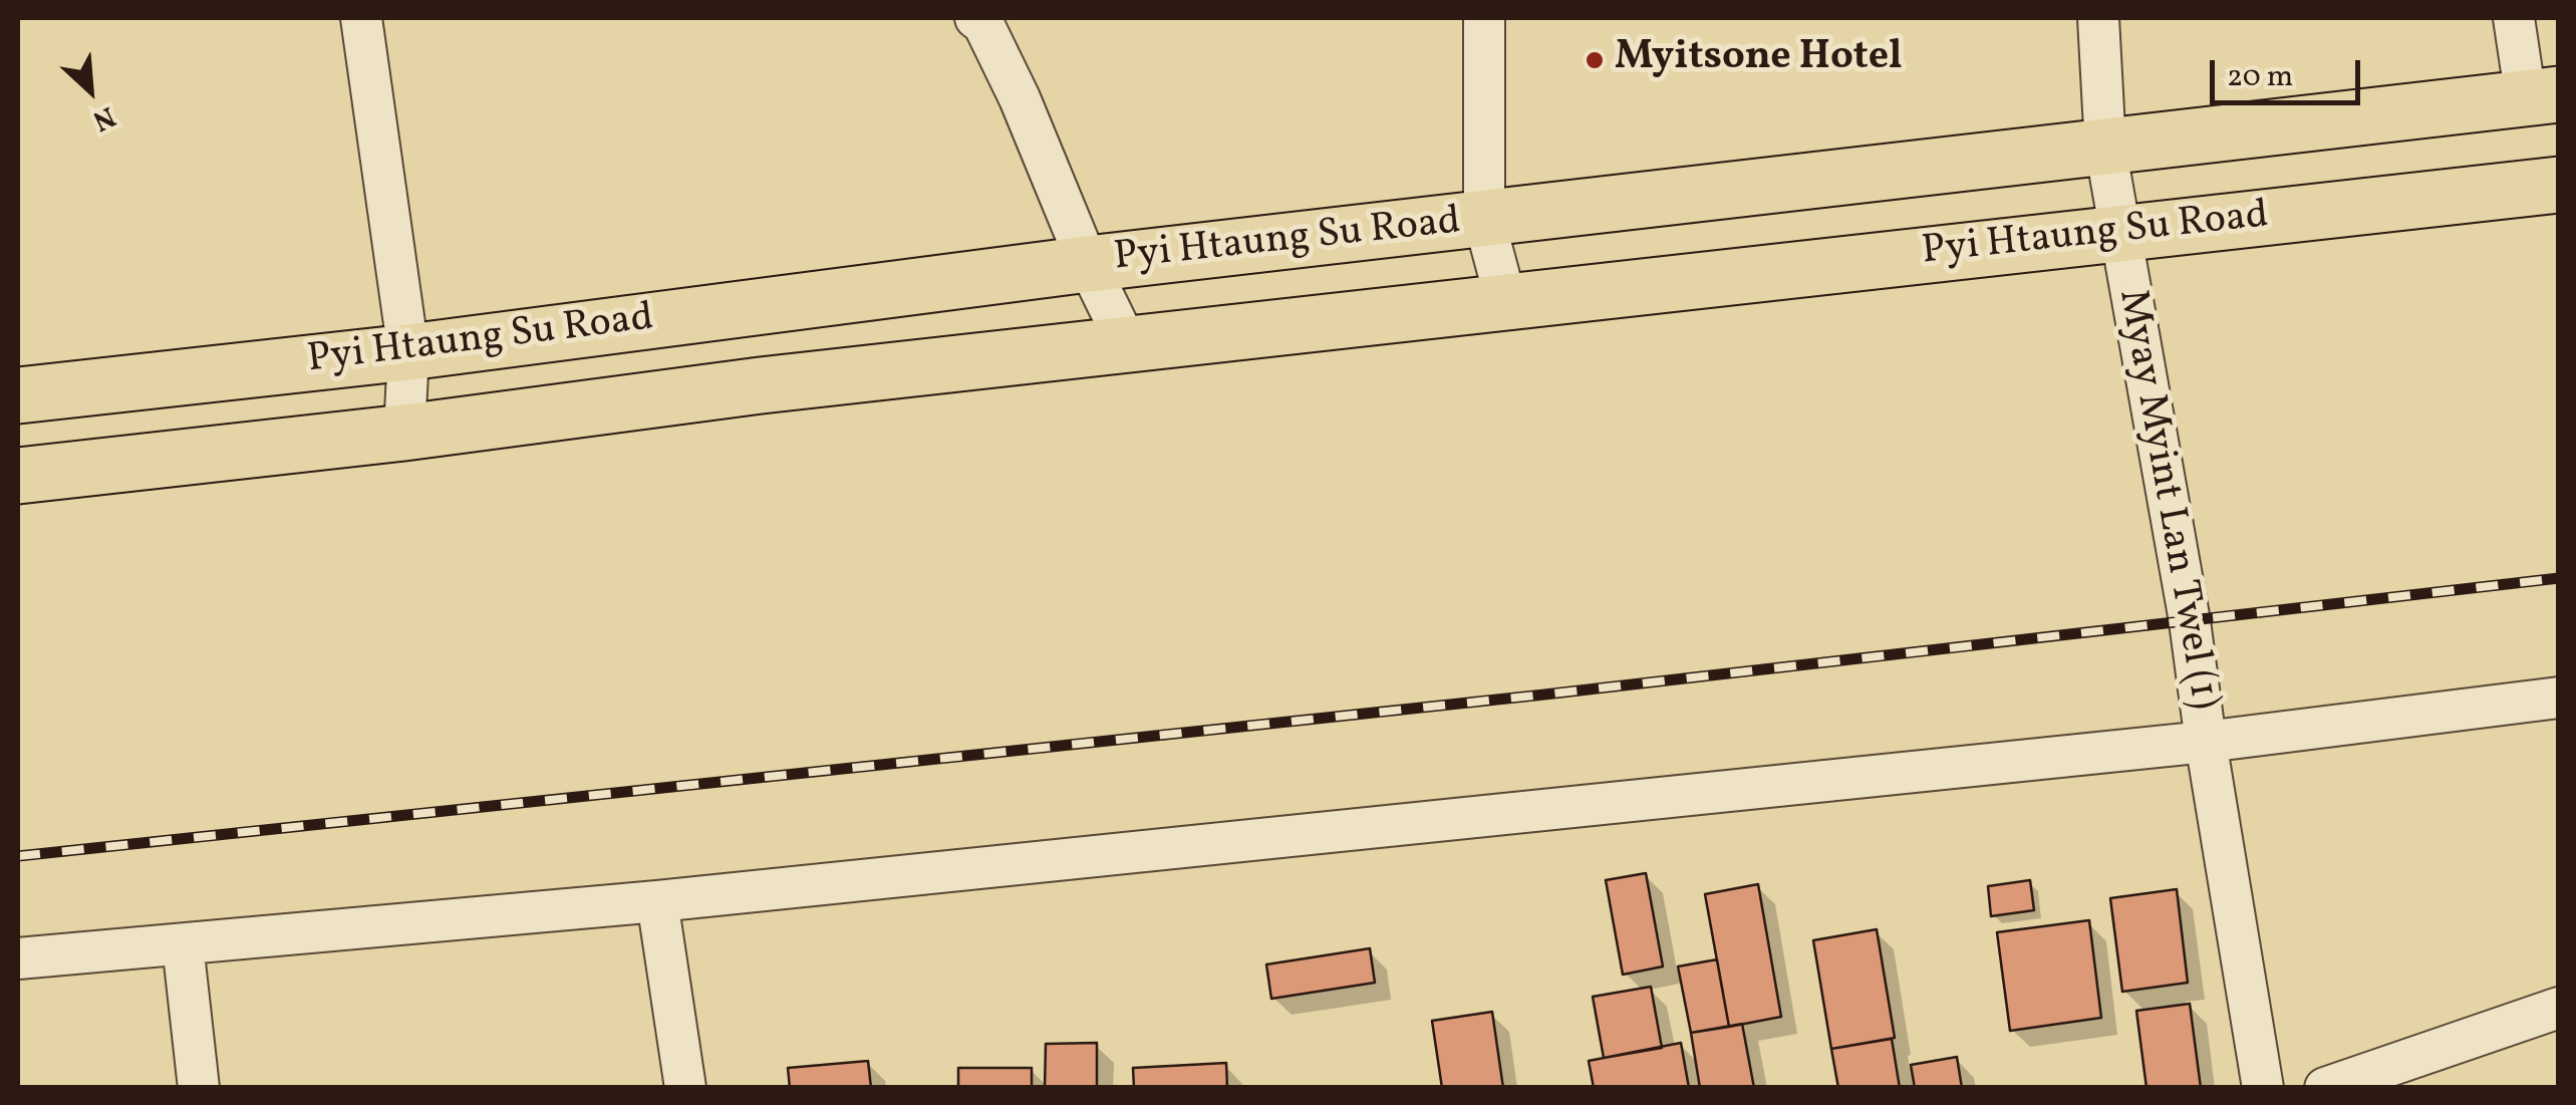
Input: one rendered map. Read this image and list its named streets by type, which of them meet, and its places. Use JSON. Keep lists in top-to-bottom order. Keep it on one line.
{"streets":{"highway":["Pyi Htaung Su Road"],"street":["Myay Myint Lan Twel (1)"]},"crossings":[["Pyi Htaung Su Road","Myay Myint Lan Twel (1)"]],"places":["Myitsone Hotel"],"scale_bar":"20 m","north":"bottom right"}
